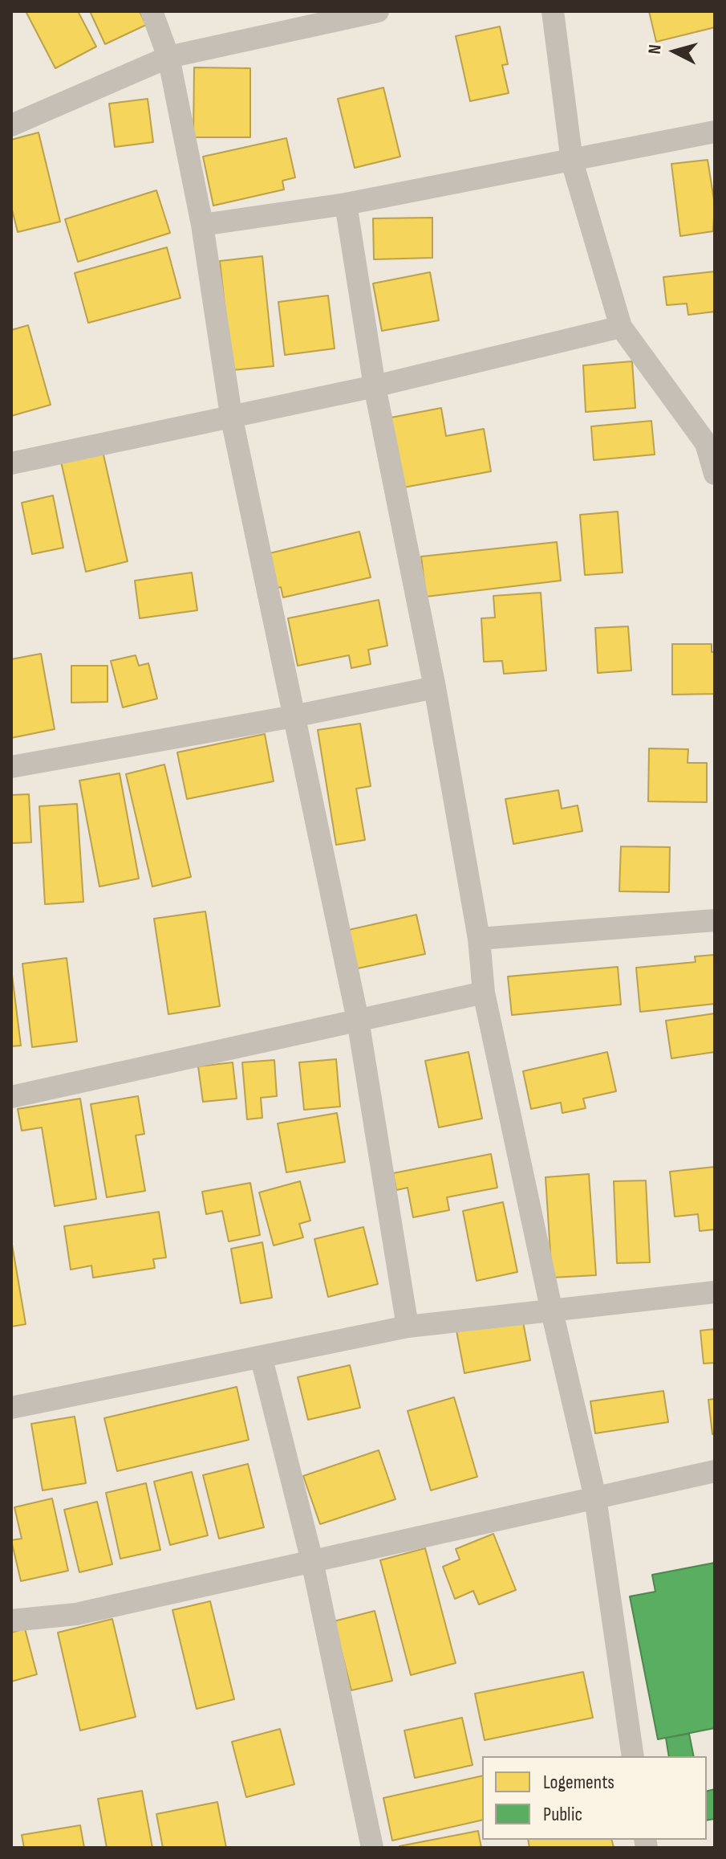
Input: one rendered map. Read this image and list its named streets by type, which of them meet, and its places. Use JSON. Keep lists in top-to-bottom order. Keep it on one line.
{"legend":["Logements","Public"],"north":"left"}
